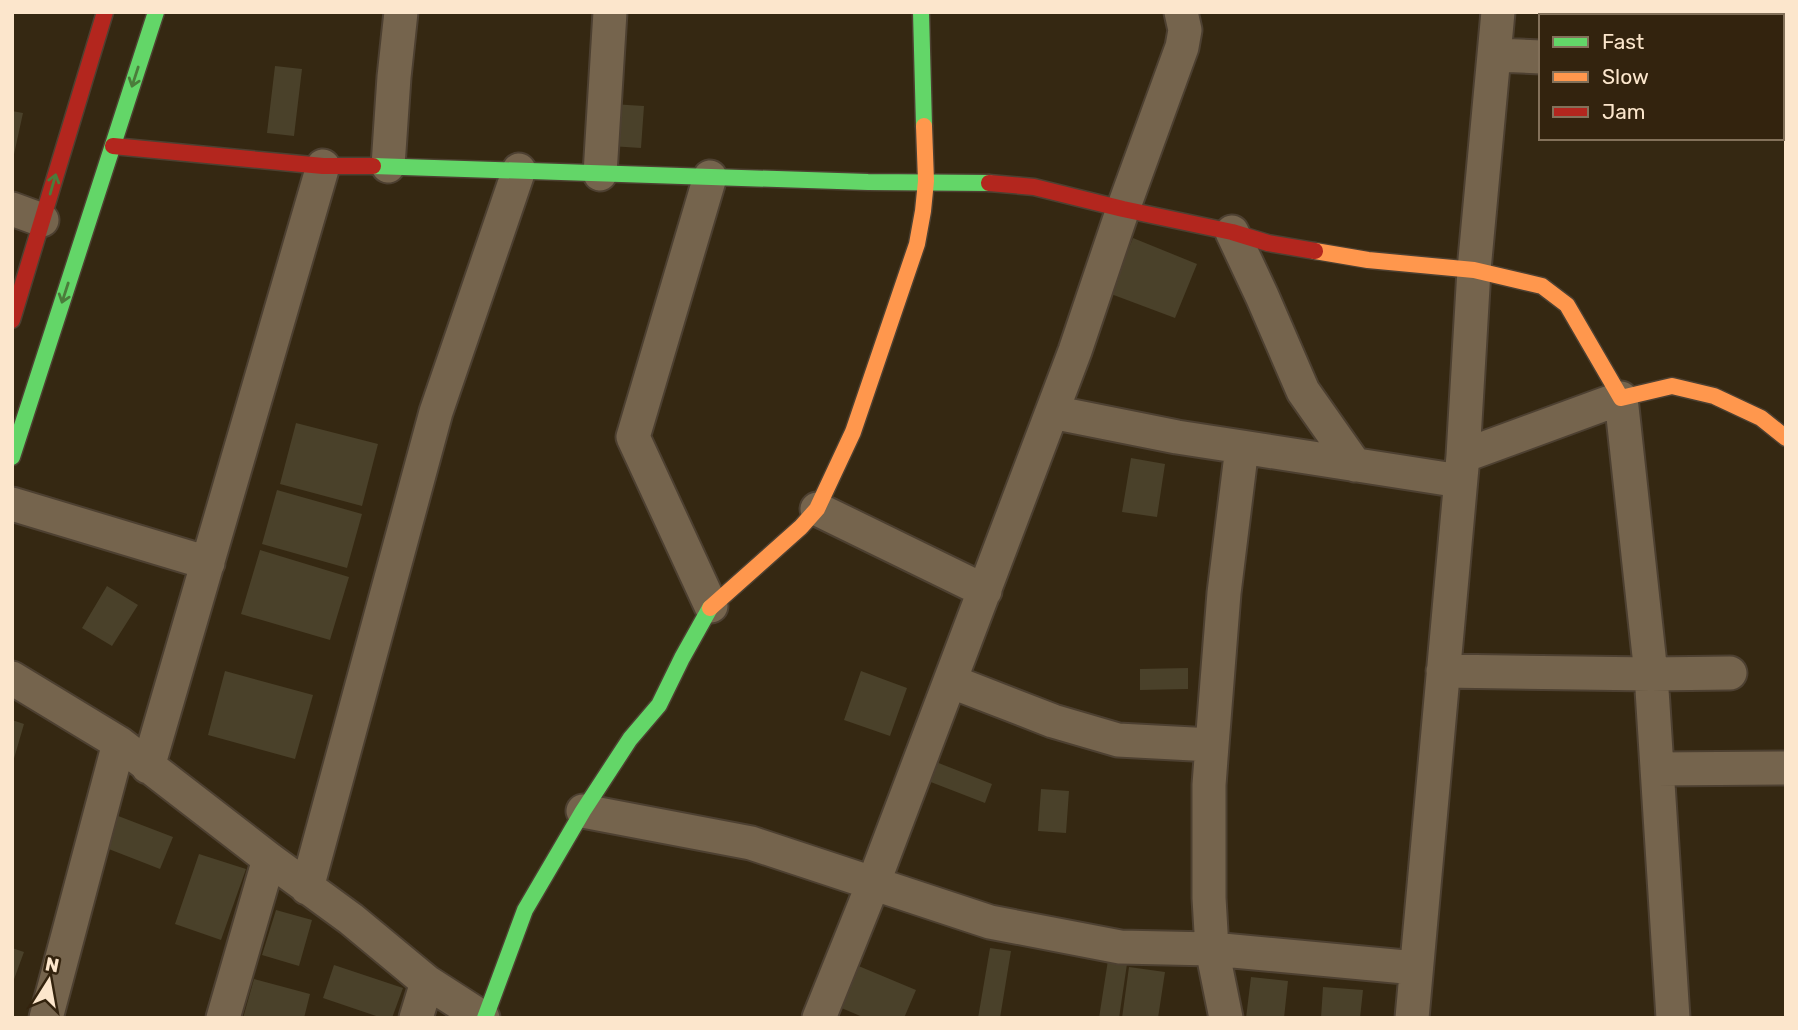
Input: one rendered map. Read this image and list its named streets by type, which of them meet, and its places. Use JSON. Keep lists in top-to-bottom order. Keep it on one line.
{"legend":["Fast","Slow","Jam"],"north":"top"}
